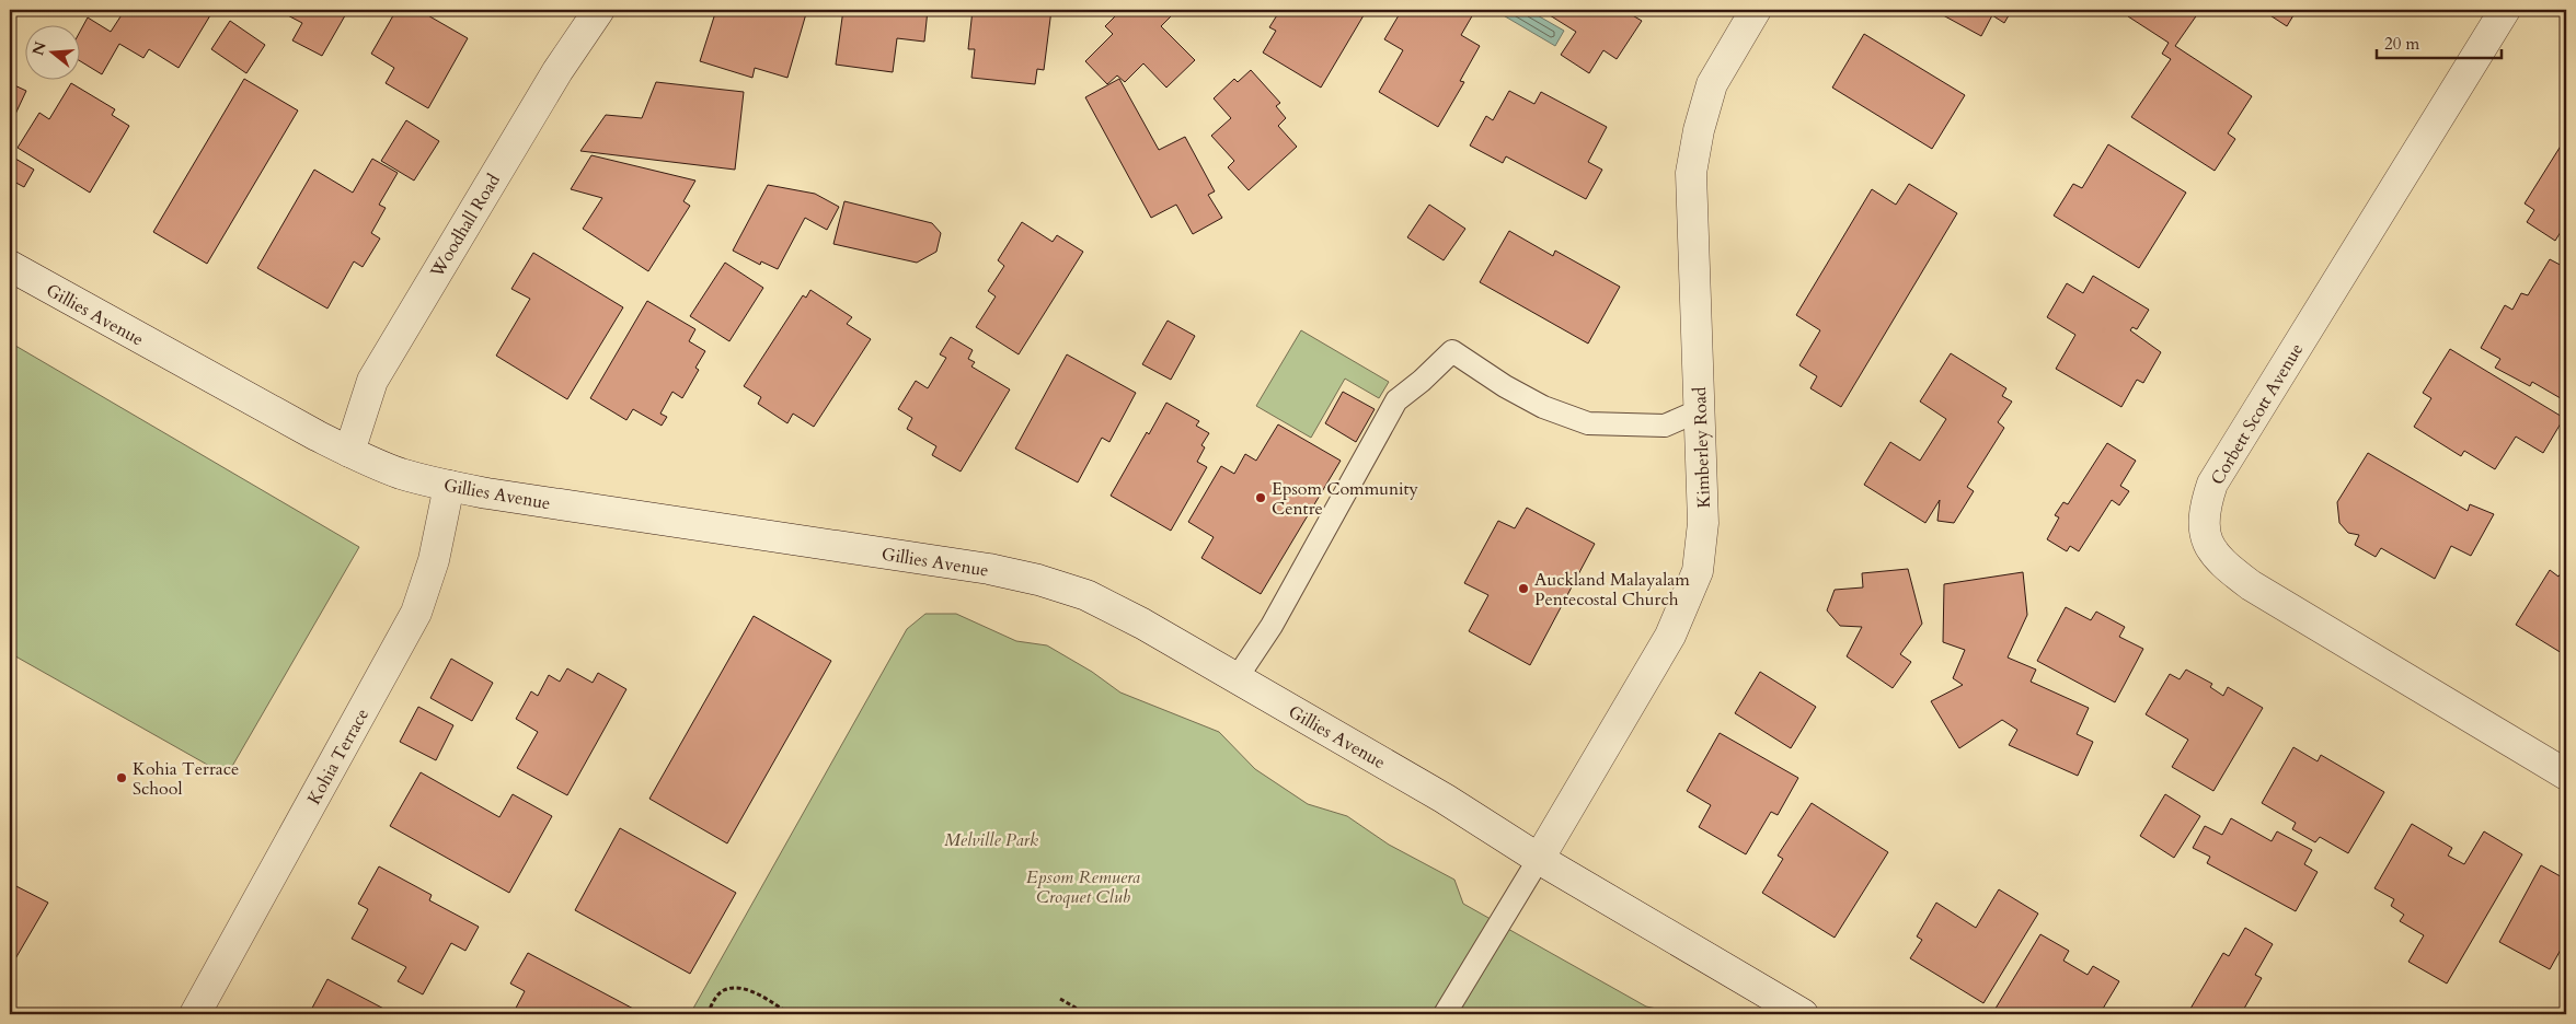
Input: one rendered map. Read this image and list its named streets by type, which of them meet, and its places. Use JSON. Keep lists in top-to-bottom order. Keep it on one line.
{"streets":{"street":["Woodhall Road","Gillies Avenue","Corbett Scott Avenue","Kimberley Road","Kohia Terrace"]},"crossings":[["Woodhall Road","Gillies Avenue"],["Gillies Avenue","Kimberley Road"],["Gillies Avenue","Kohia Terrace"]],"parks":["Melville Park","Epsom Remuera Croquet Club"],"places":["Epsom Community Centre","Auckland Malayalam Pentecostal Church","Kohia Terrace School"],"scale_bar":"20 m","north":"left"}
